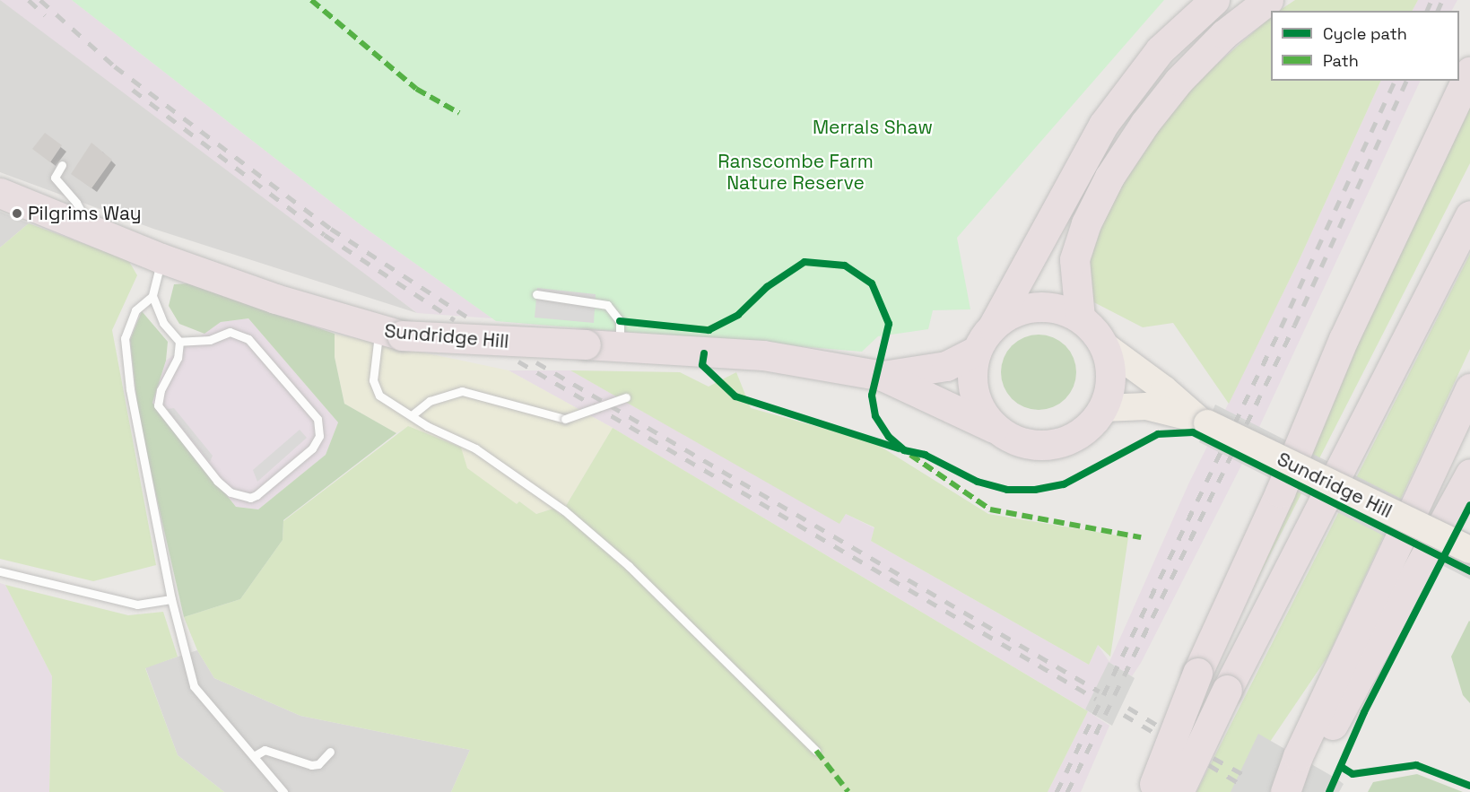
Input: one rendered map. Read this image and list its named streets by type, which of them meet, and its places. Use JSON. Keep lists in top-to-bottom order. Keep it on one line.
{"streets":{"highway":["Sundridge Hill"]},"parks":["Merrals Shaw","Ranscombe Farm Nature Reserve"],"places":["Pilgrims Way"],"legend":["Cycle path","Path"]}
